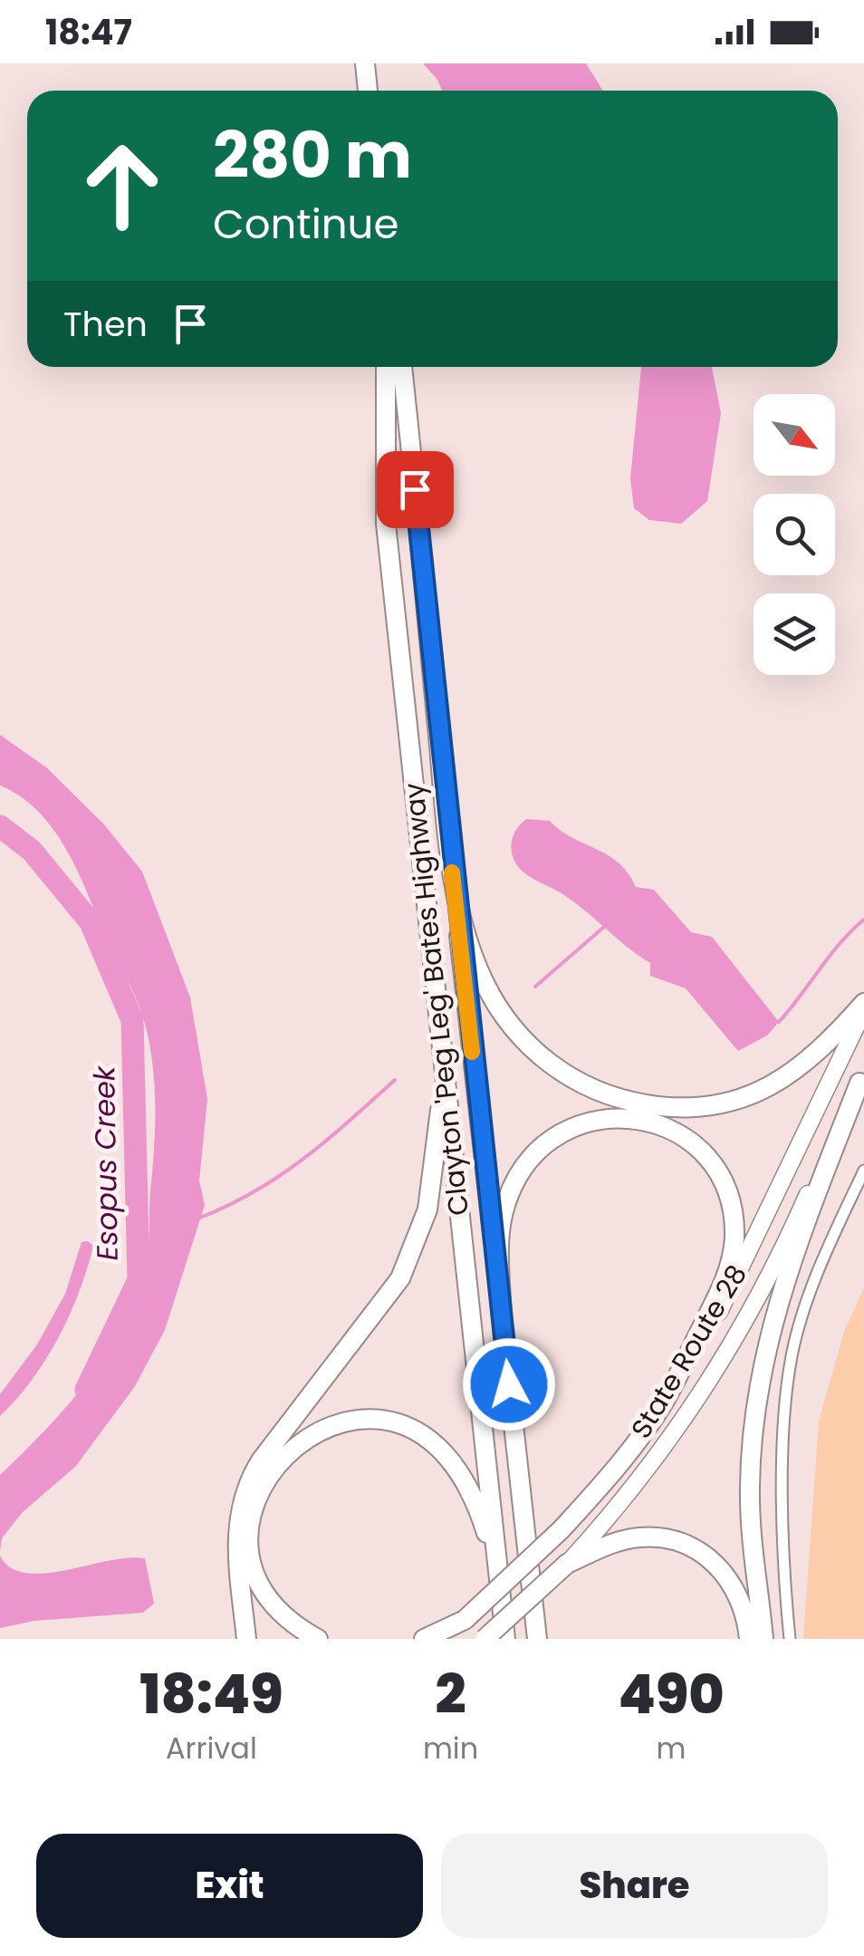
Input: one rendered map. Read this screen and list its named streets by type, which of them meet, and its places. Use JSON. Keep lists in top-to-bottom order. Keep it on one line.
{"streets":{"highway":["Clayton 'Peg Leg' Bates Highway","State Route 28"]},"water":["Esopus Creek"],"north":"bottom right","page":{"status":"18:47","turn":["280 m","Continue"],"then":"Then","eta":["18:49","Arrival","2","min","490","m"],"buttons":["Exit","Share"]}}
